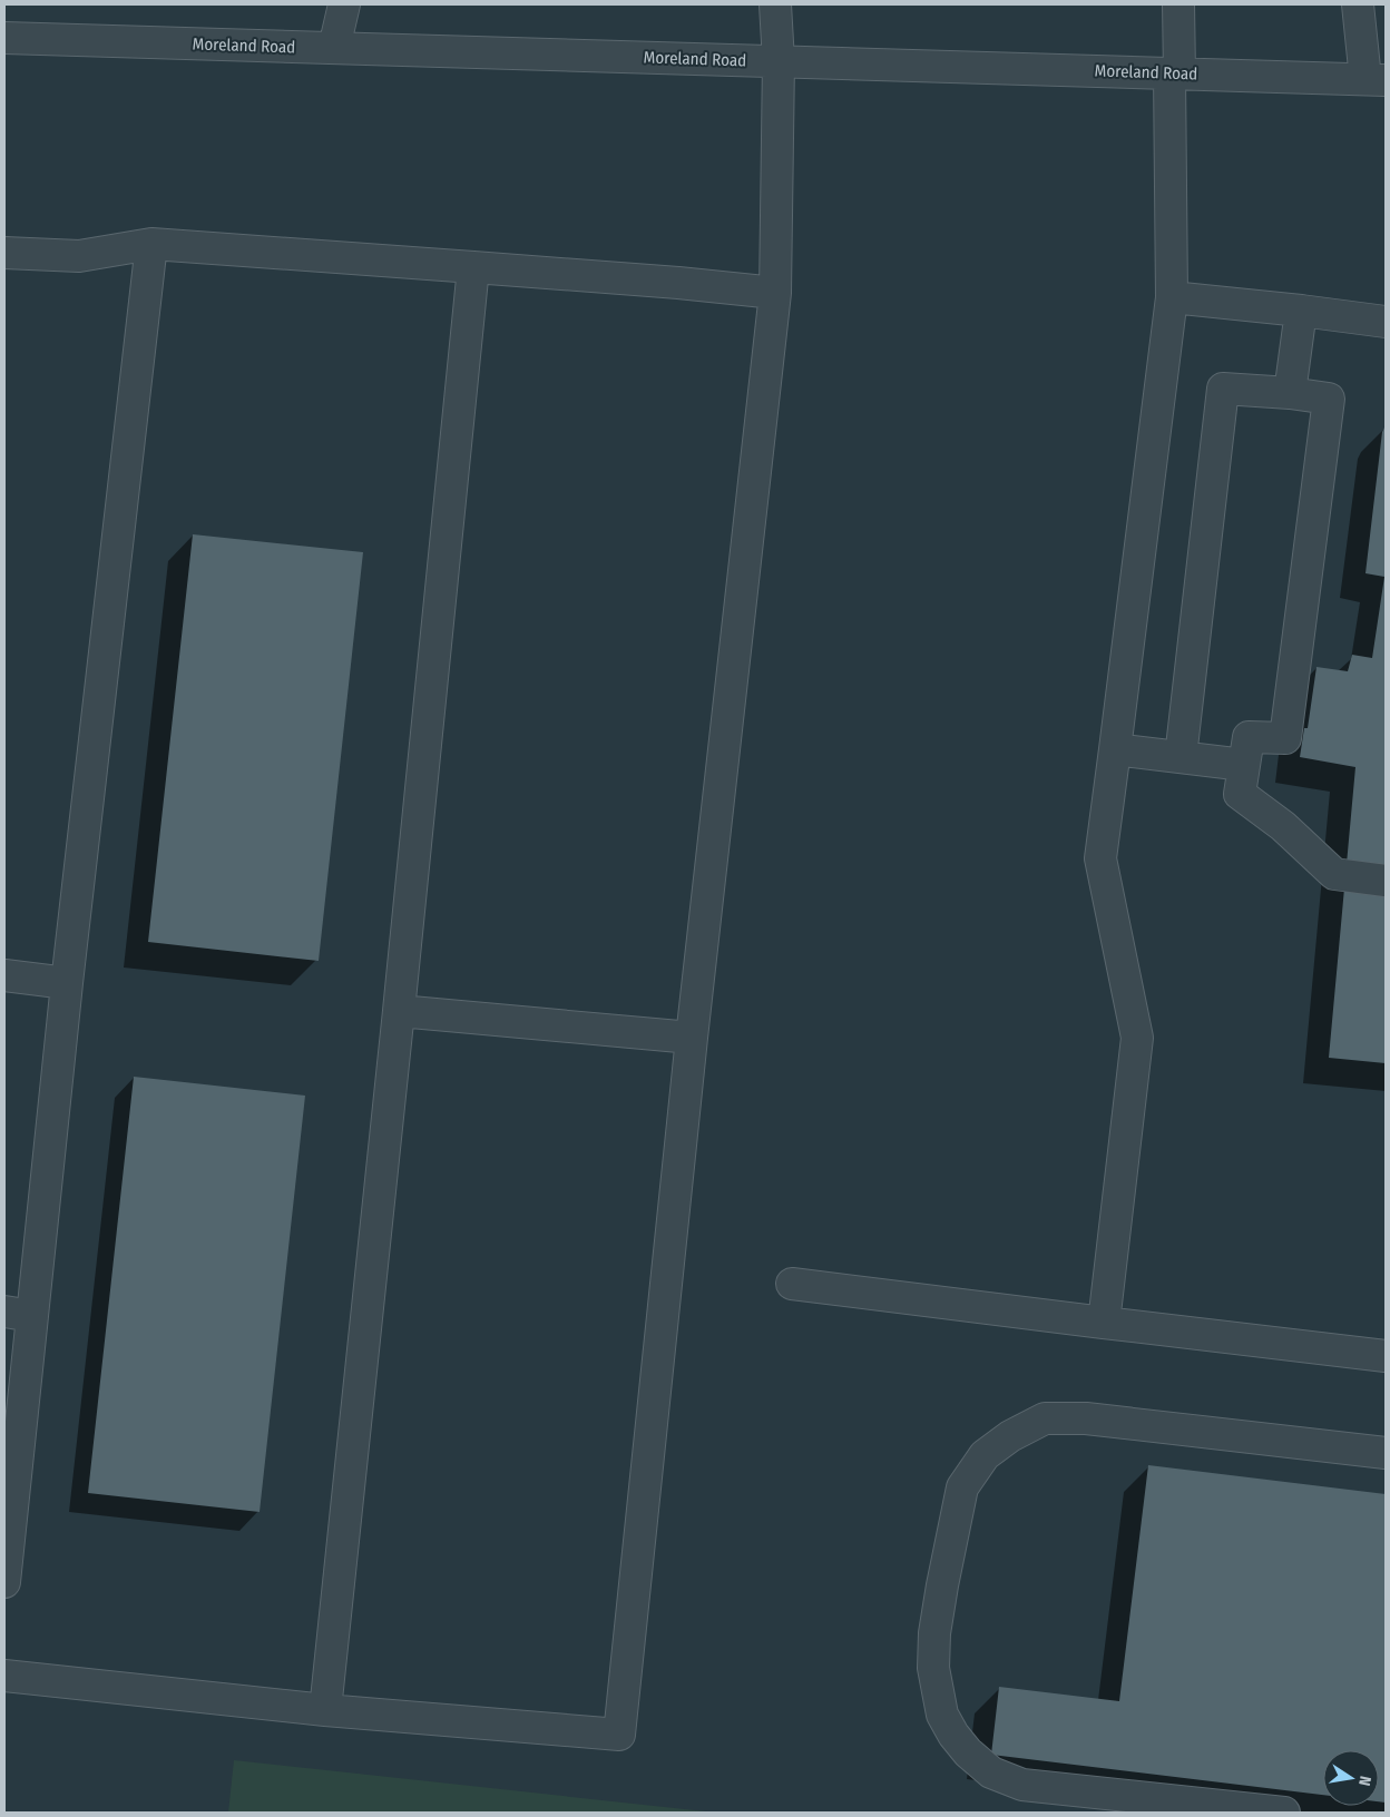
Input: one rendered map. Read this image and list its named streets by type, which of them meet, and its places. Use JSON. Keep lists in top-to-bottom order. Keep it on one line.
{"streets":{"street":["Moreland Road"]},"north":"right"}
